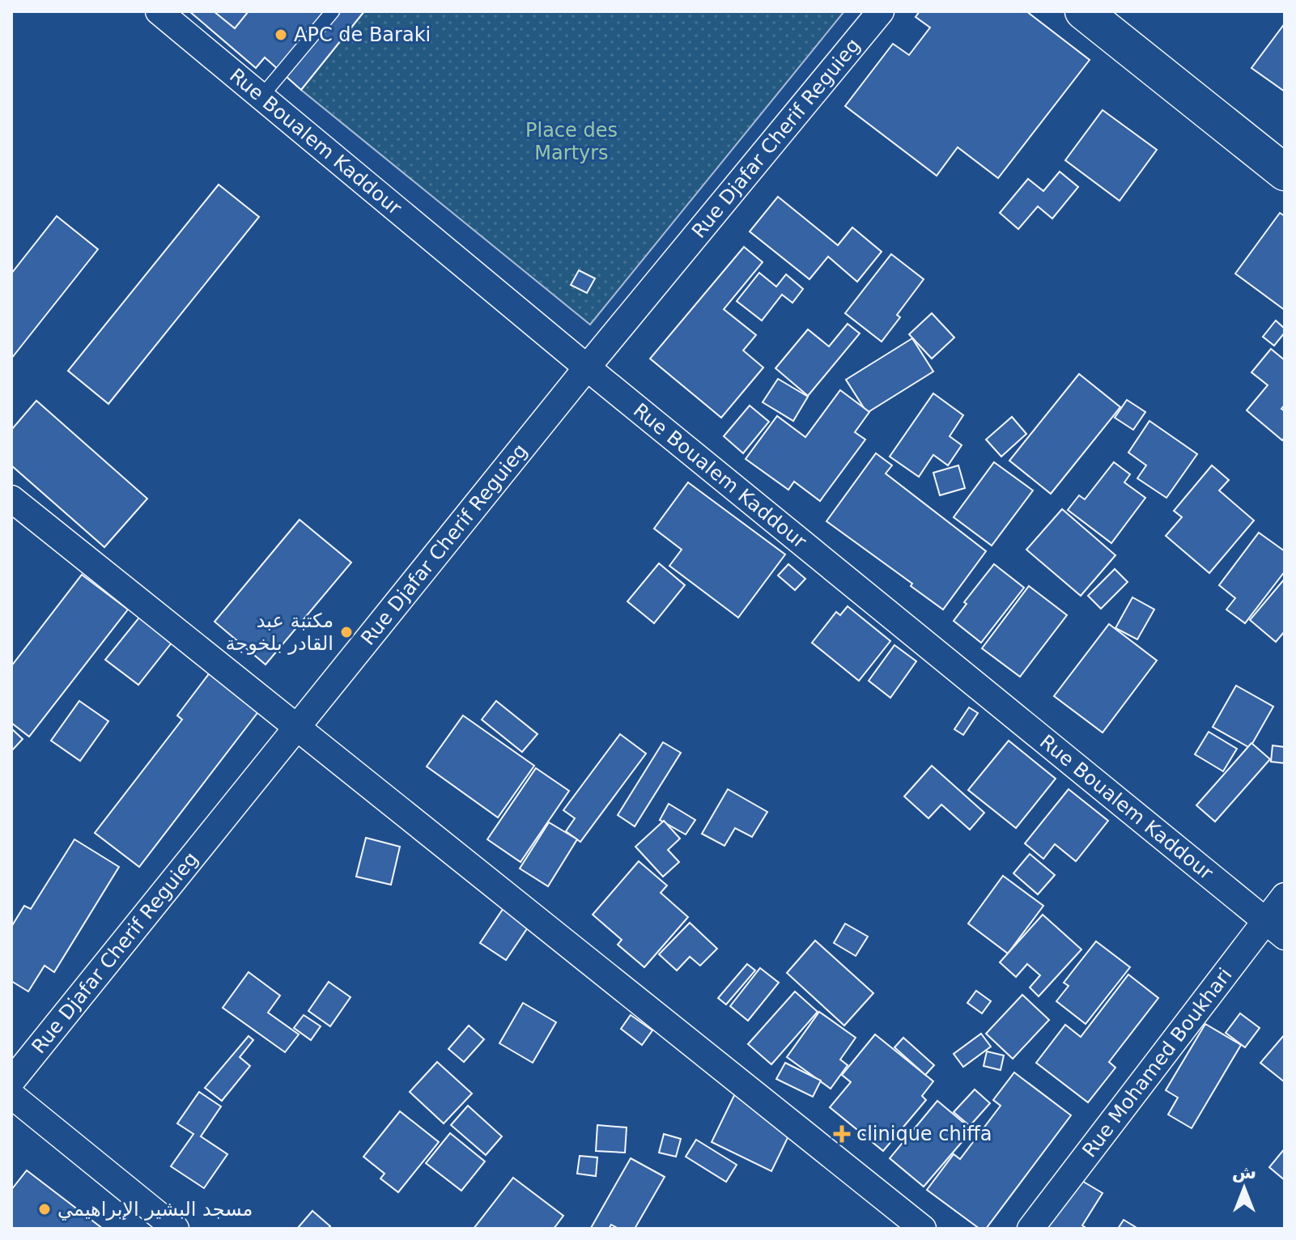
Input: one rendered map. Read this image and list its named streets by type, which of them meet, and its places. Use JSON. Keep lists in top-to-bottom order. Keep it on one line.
{"streets":{"street":["Rue Djafar Cherif Reguieg","Rue Boualem Kaddour","Rue Mohamed Boukhari"]},"crossings":[["Rue Djafar Cherif Reguieg","Rue Boualem Kaddour"],["Rue Boualem Kaddour","Rue Mohamed Boukhari"]],"parks":["Place des Martyrs"],"places":{"other":["APC de Baraki","مكتبة عبد القادر بلخوجة","مسجد البشير الإبراهيمي"],"health":["clinique chiffa"]},"north":"top"}
